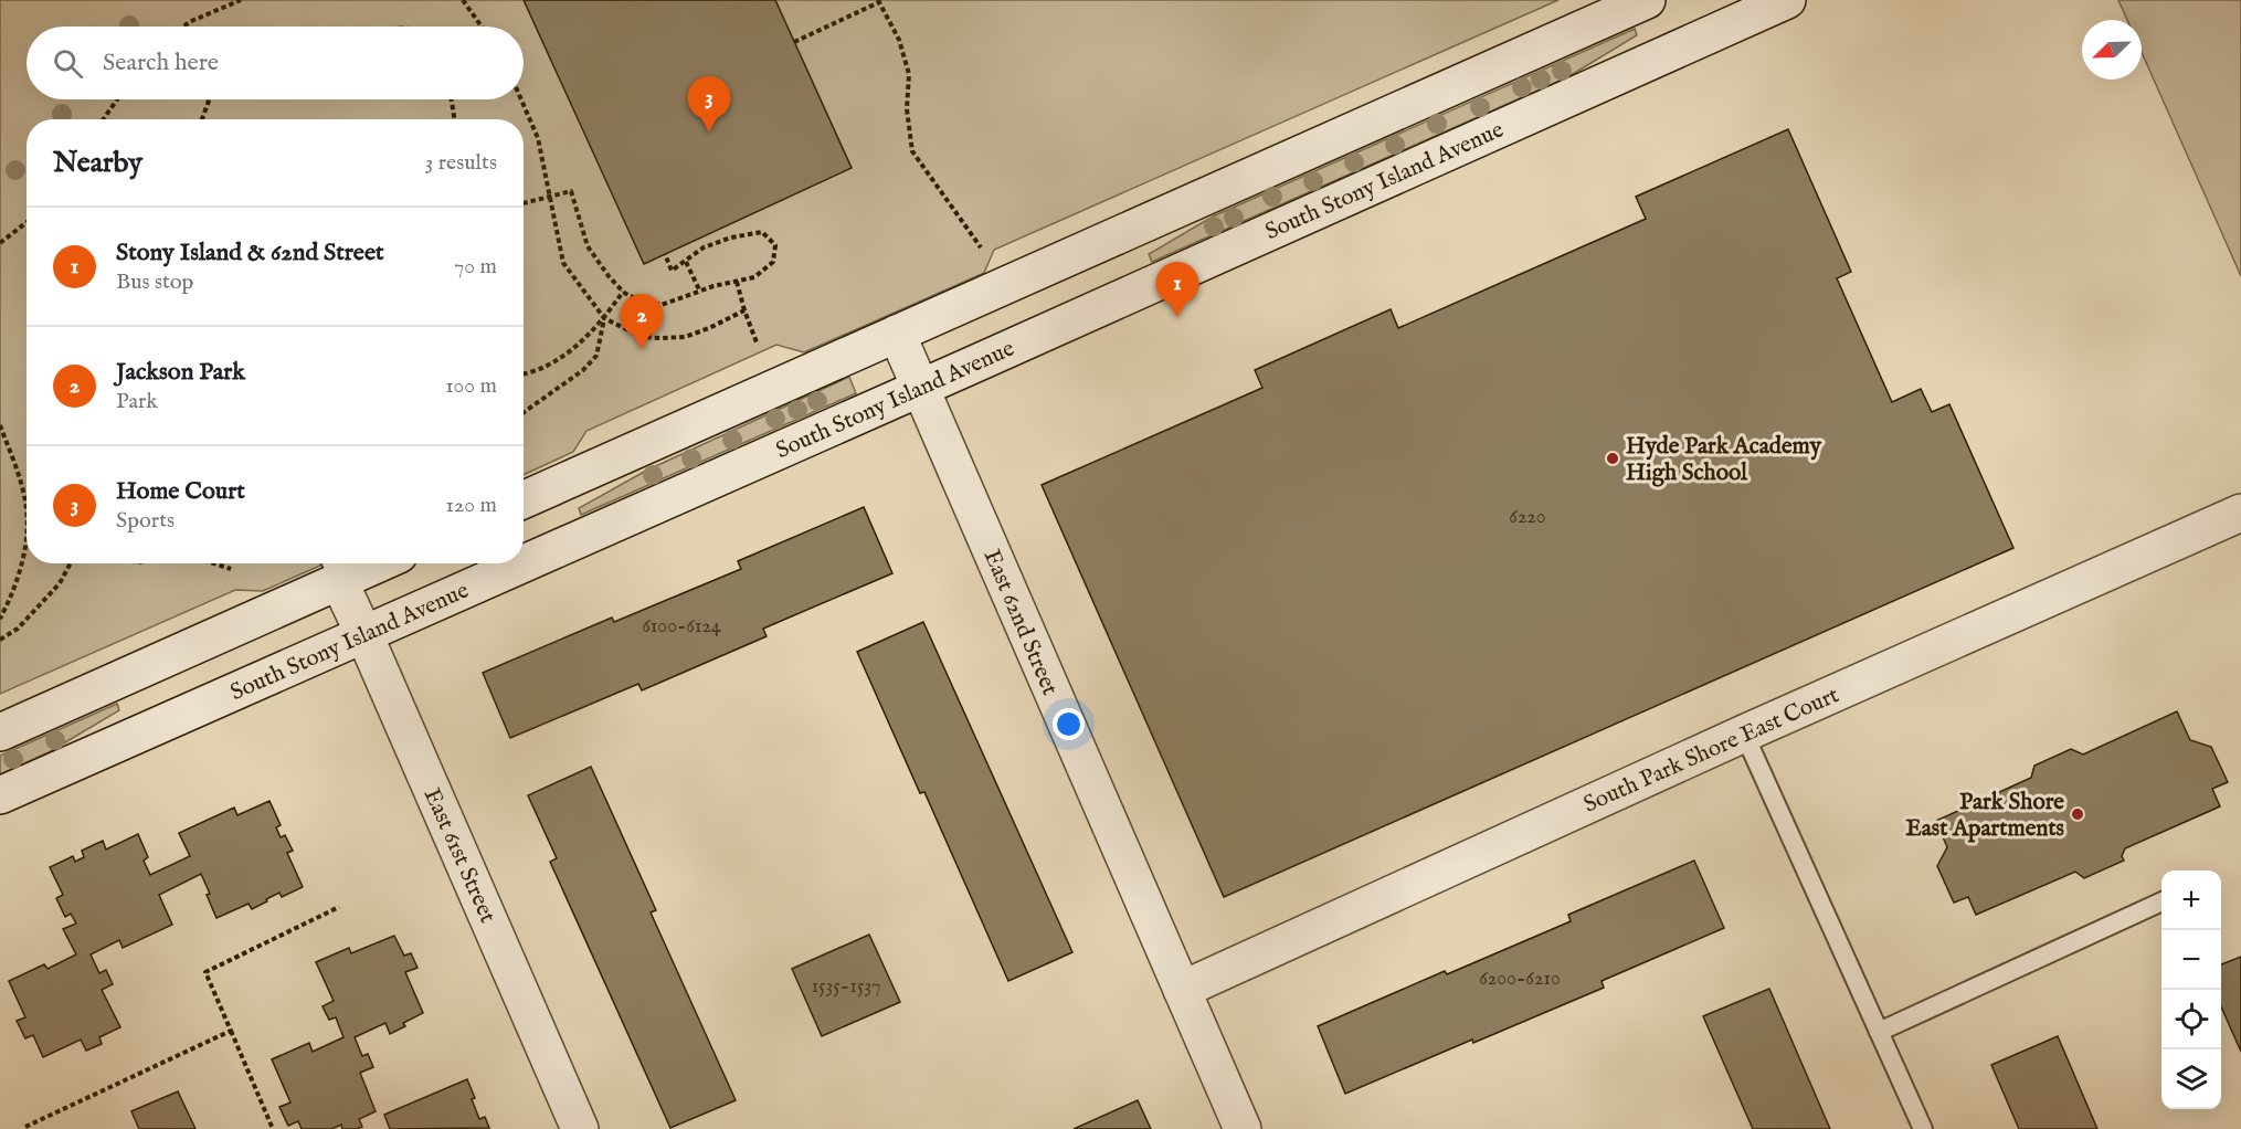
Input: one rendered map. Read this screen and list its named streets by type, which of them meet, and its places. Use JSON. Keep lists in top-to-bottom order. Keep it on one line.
{"streets":{"main road":["South Stony Island Avenue","East 62nd Street","South Park Shore East Court","East 61st Street"]},"crossings":[["South Stony Island Avenue","East 62nd Street"],["South Stony Island Avenue","East 61st Street"],["East 62nd Street","South Park Shore East Court"]],"places":["Hyde Park Academy High School","Park Shore East Apartments"],"house_numbers":["6220","6100-6124","6200-6210","1535-1537"],"north":"bottom left","page":{"search":"Search here","pins":["3","1","2"],"heading":["Nearby","3 results"],"list":[{"mark":"1","name":"Stony Island & 62nd Street","note":"Bus stop","value":"70 m"},{"mark":"2","name":"Jackson Park","note":"Park","value":"100 m"},{"mark":"3","name":"Home Court","note":"Sports","value":"120 m"}],"map_buttons":["+","−"]}}
